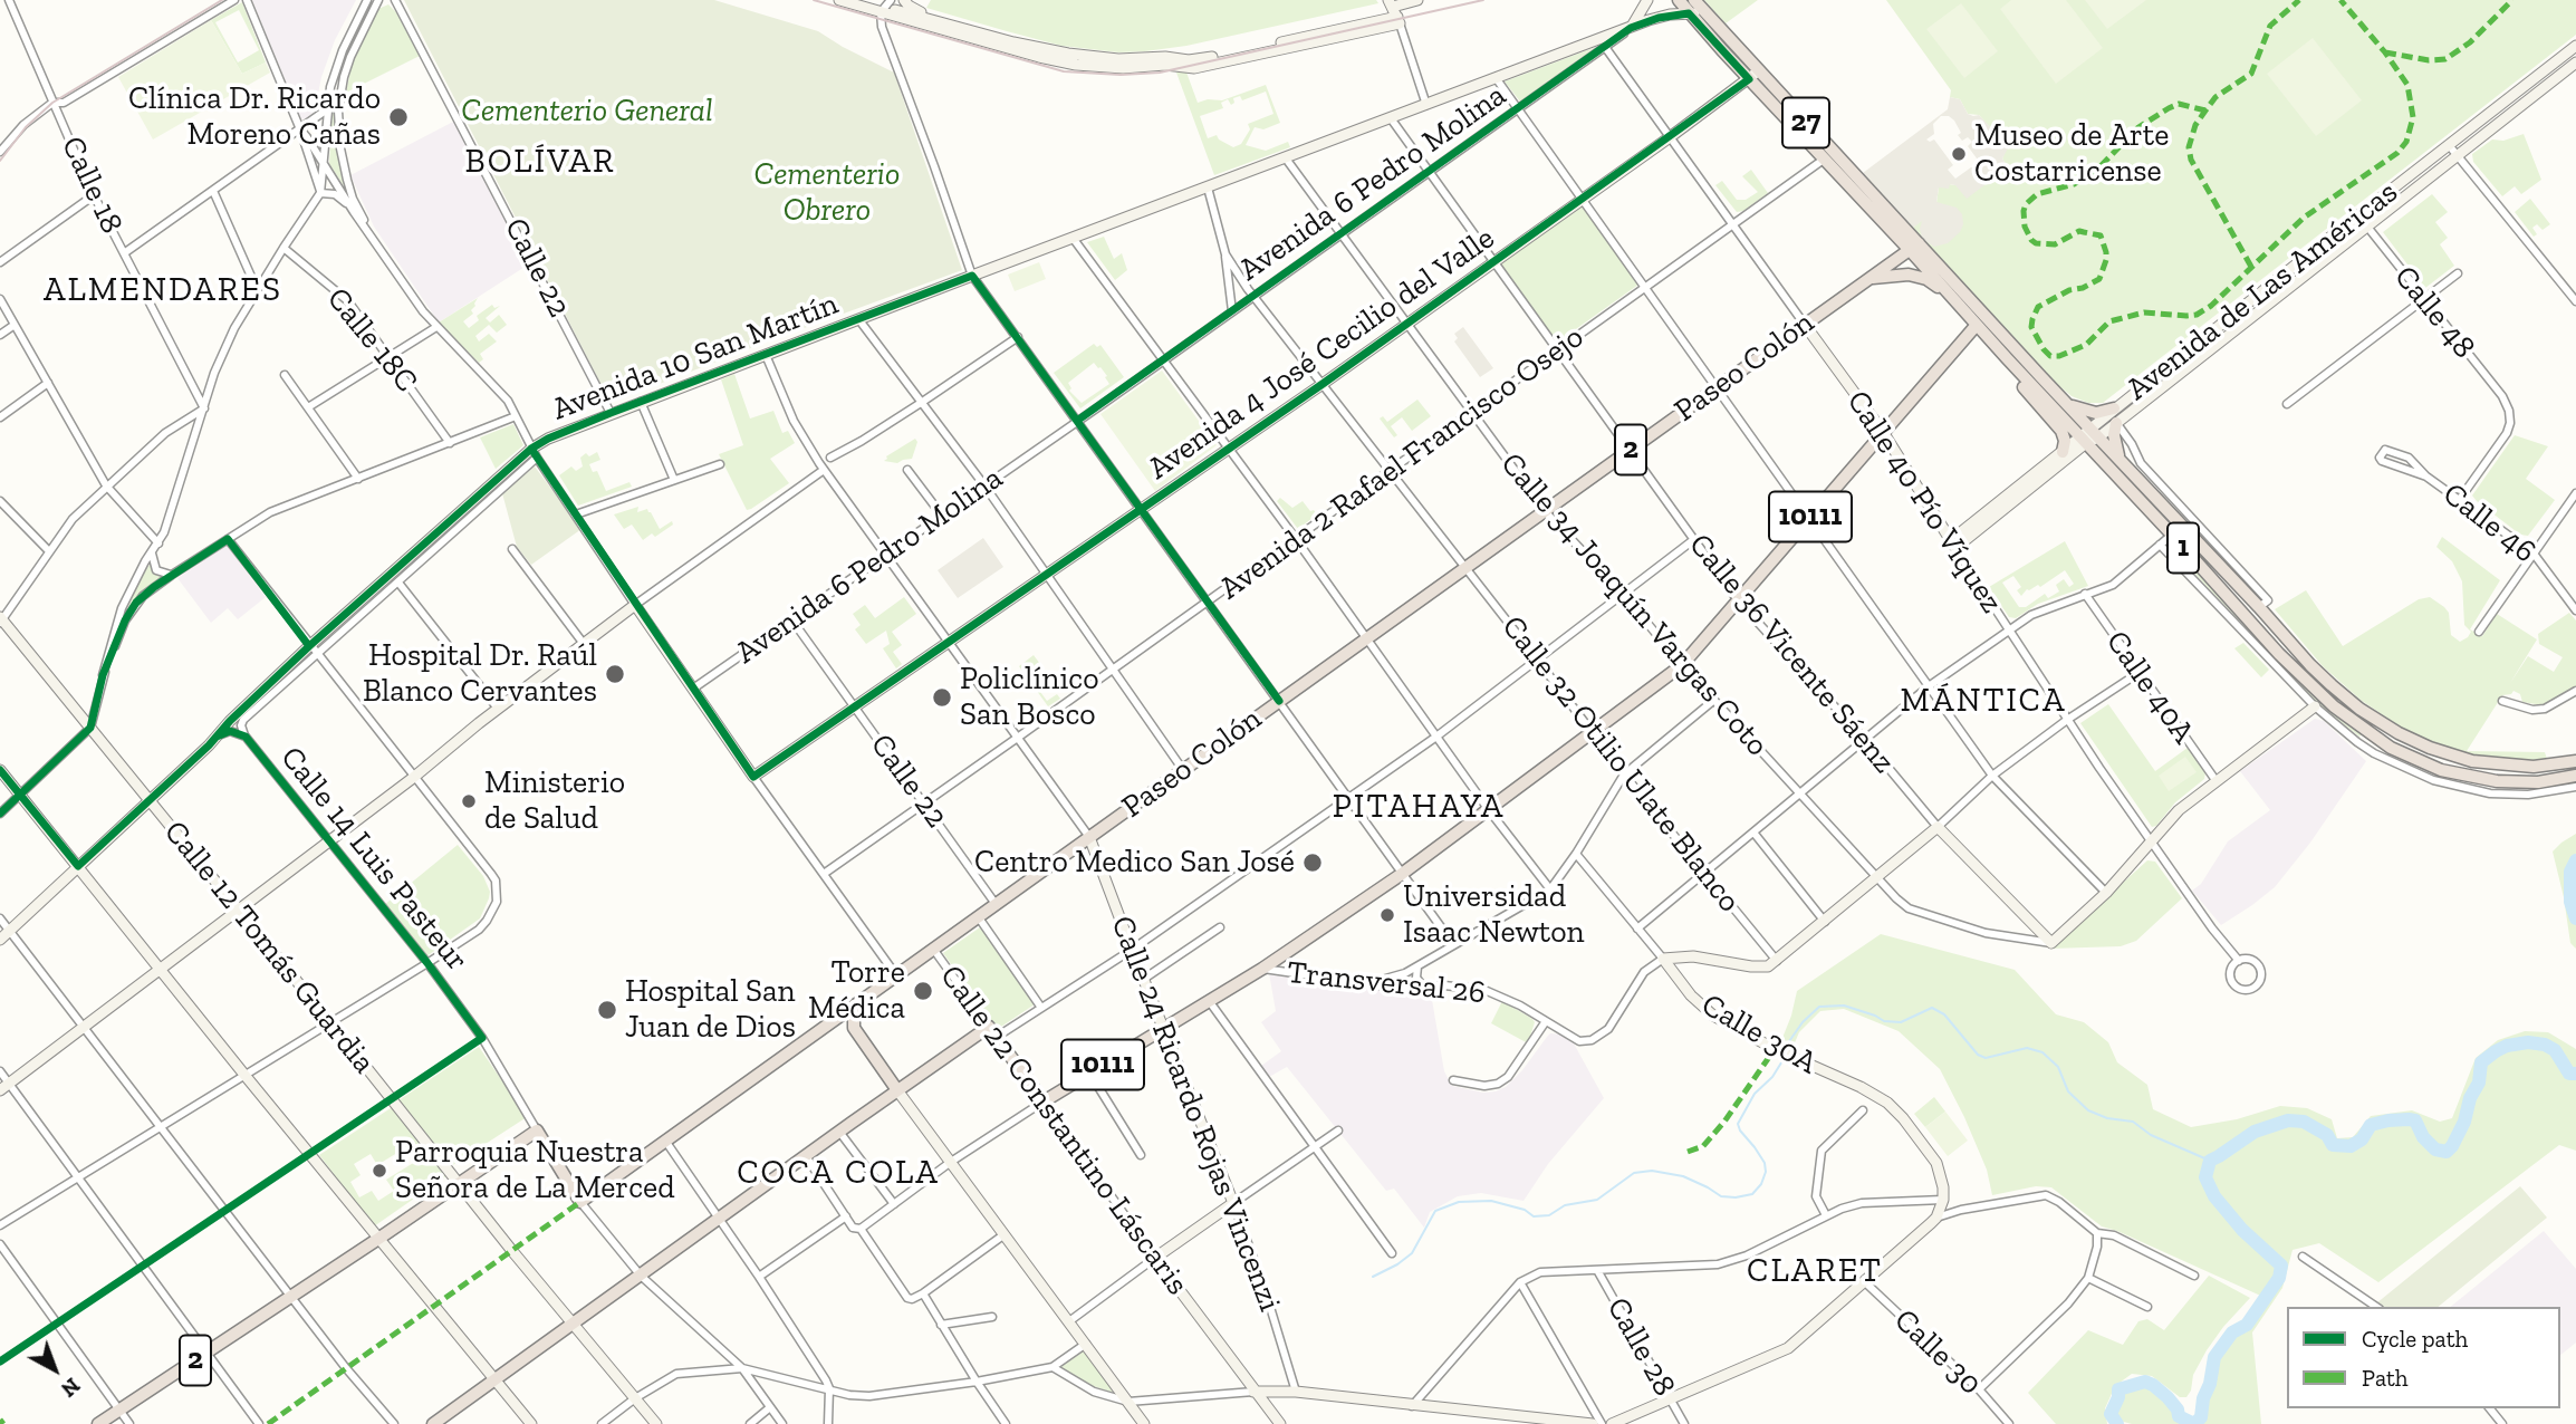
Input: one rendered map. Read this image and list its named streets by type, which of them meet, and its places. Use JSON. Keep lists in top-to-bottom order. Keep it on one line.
{"streets":{"highway":["27","Paseo Colón","2","10111","1","Calle 14 Luis Pasteur","Calle 22 Constantino Láscaris"],"street":["Avenida 6 Pedro Molina","Calle 18","Calle 22","Avenida de Las Américas","Calle 48","Calle 18C","Avenida 4 José Cecilio del Valle","Avenida 10 San Martín","Avenida 2 Rafael Francisco Osejo","Calle 40 Pío Víquez","Calle 46","Calle 34 Joaquín Vargas Coto","Calle 36 Vicente Sáenz","Calle 40A","Calle 32 Otilio Ulate Blanco","Calle 12 Tomás Guardia","Transversal 26","Calle 30A","Calle 24 Ricardo Rojas Vincenzi","Calle 28","Calle 30"]},"crossings":[["27","Avenida 6 Pedro Molina"],["27","Avenida 4 José Cecilio del Valle"],["27","Paseo Colón"],["27","Avenida 2 Rafael Francisco Osejo"],["27","1"],["Avenida 6 Pedro Molina","Calle 22"],["Avenida 6 Pedro Molina","Avenida 10 San Martín"],["Avenida 6 Pedro Molina","Calle 40 Pío Víquez"],["Avenida 6 Pedro Molina","Calle 34 Joaquín Vargas Coto"],["Avenida 6 Pedro Molina","Calle 36 Vicente Sáenz"],["Avenida 6 Pedro Molina","Calle 32 Otilio Ulate Blanco"],["Calle 22","Avenida 4 José Cecilio del Valle"],["Calle 22","Avenida 10 San Martín"],["Calle 22","Paseo Colón"],["Calle 22","Avenida 2 Rafael Francisco Osejo"],["Avenida de Las Américas","Calle 48"],["Avenida de Las Américas","Calle 40 Pío Víquez"],["Avenida de Las Américas","1"],["Calle 48","Calle 46"],["Avenida 4 José Cecilio del Valle","Calle 40 Pío Víquez"],["Avenida 4 José Cecilio del Valle","Calle 34 Joaquín Vargas Coto"],["Avenida 4 José Cecilio del Valle","Calle 36 Vicente Sáenz"],["Avenida 4 José Cecilio del Valle","Calle 32 Otilio Ulate Blanco"],["Avenida 10 San Martín","Calle 34 Joaquín Vargas Coto"],["Avenida 10 San Martín","Calle 36 Vicente Sáenz"],["Avenida 10 San Martín","Calle 14 Luis Pasteur"],["Avenida 10 San Martín","Calle 12 Tomás Guardia"],["Paseo Colón","Calle 40 Pío Víquez"],["Paseo Colón","1"],["Paseo Colón","Calle 34 Joaquín Vargas Coto"],["Paseo Colón","Calle 36 Vicente Sáenz"],["Paseo Colón","Calle 32 Otilio Ulate Blanco"],["Paseo Colón","Calle 14 Luis Pasteur"],["Paseo Colón","Calle 24 Ricardo Rojas Vincenzi"],["Paseo Colón","Calle 22 Constantino Láscaris"],["2","Calle 14 Luis Pasteur"],["2","Calle 12 Tomás Guardia"],["Avenida 2 Rafael Francisco Osejo","Calle 40 Pío Víquez"],["Avenida 2 Rafael Francisco Osejo","Calle 34 Joaquín Vargas Coto"],["Avenida 2 Rafael Francisco Osejo","Calle 36 Vicente Sáenz"],["Avenida 2 Rafael Francisco Osejo","Calle 32 Otilio Ulate Blanco"],["Calle 40 Pío Víquez","10111"],["10111","1"],["10111","Calle 34 Joaquín Vargas Coto"],["10111","Calle 36 Vicente Sáenz"],["10111","Calle 32 Otilio Ulate Blanco"],["10111","Transversal 26"],["10111","Calle 24 Ricardo Rojas Vincenzi"],["10111","Calle 22 Constantino Láscaris"],["Calle 34 Joaquín Vargas Coto","Calle 36 Vicente Sáenz"],["Transversal 26","Calle 30A"]],"districts":["BOLÍVAR","ALMENDARES","MÁNTICA","PITAHAYA","COCA COLA","CLARET"],"parks":["Cementerio General","Cementerio Obrero"],"places":["Clínica Dr. Ricardo Moreno Cañas","Museo de Arte Costarricense","Hospital Dr. Raúl Blanco Cervantes","Policlínico San Bosco","Ministerio de Salud","Centro Medico San José","Universidad Isaac Newton","Torre Médica","Hospital San Juan de Dios","Parroquia Nuestra Señora de La Merced"],"legend":["Cycle path","Path"],"north":"bottom right"}
